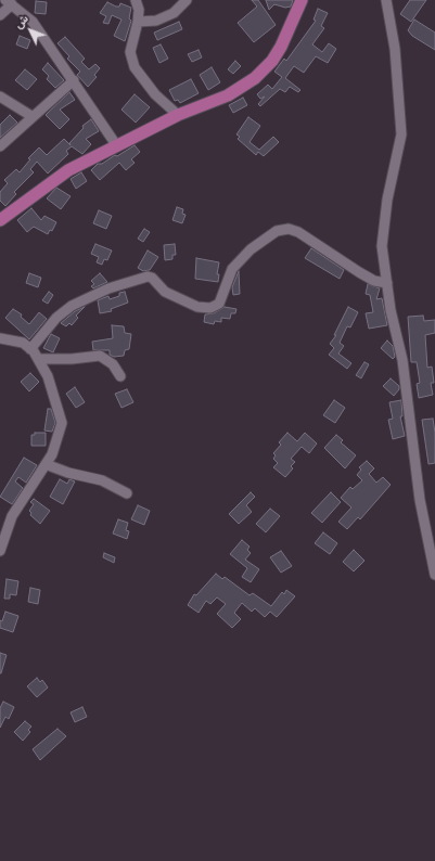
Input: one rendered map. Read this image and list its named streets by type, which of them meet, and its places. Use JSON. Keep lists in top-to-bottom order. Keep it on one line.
{"north":"top left"}
